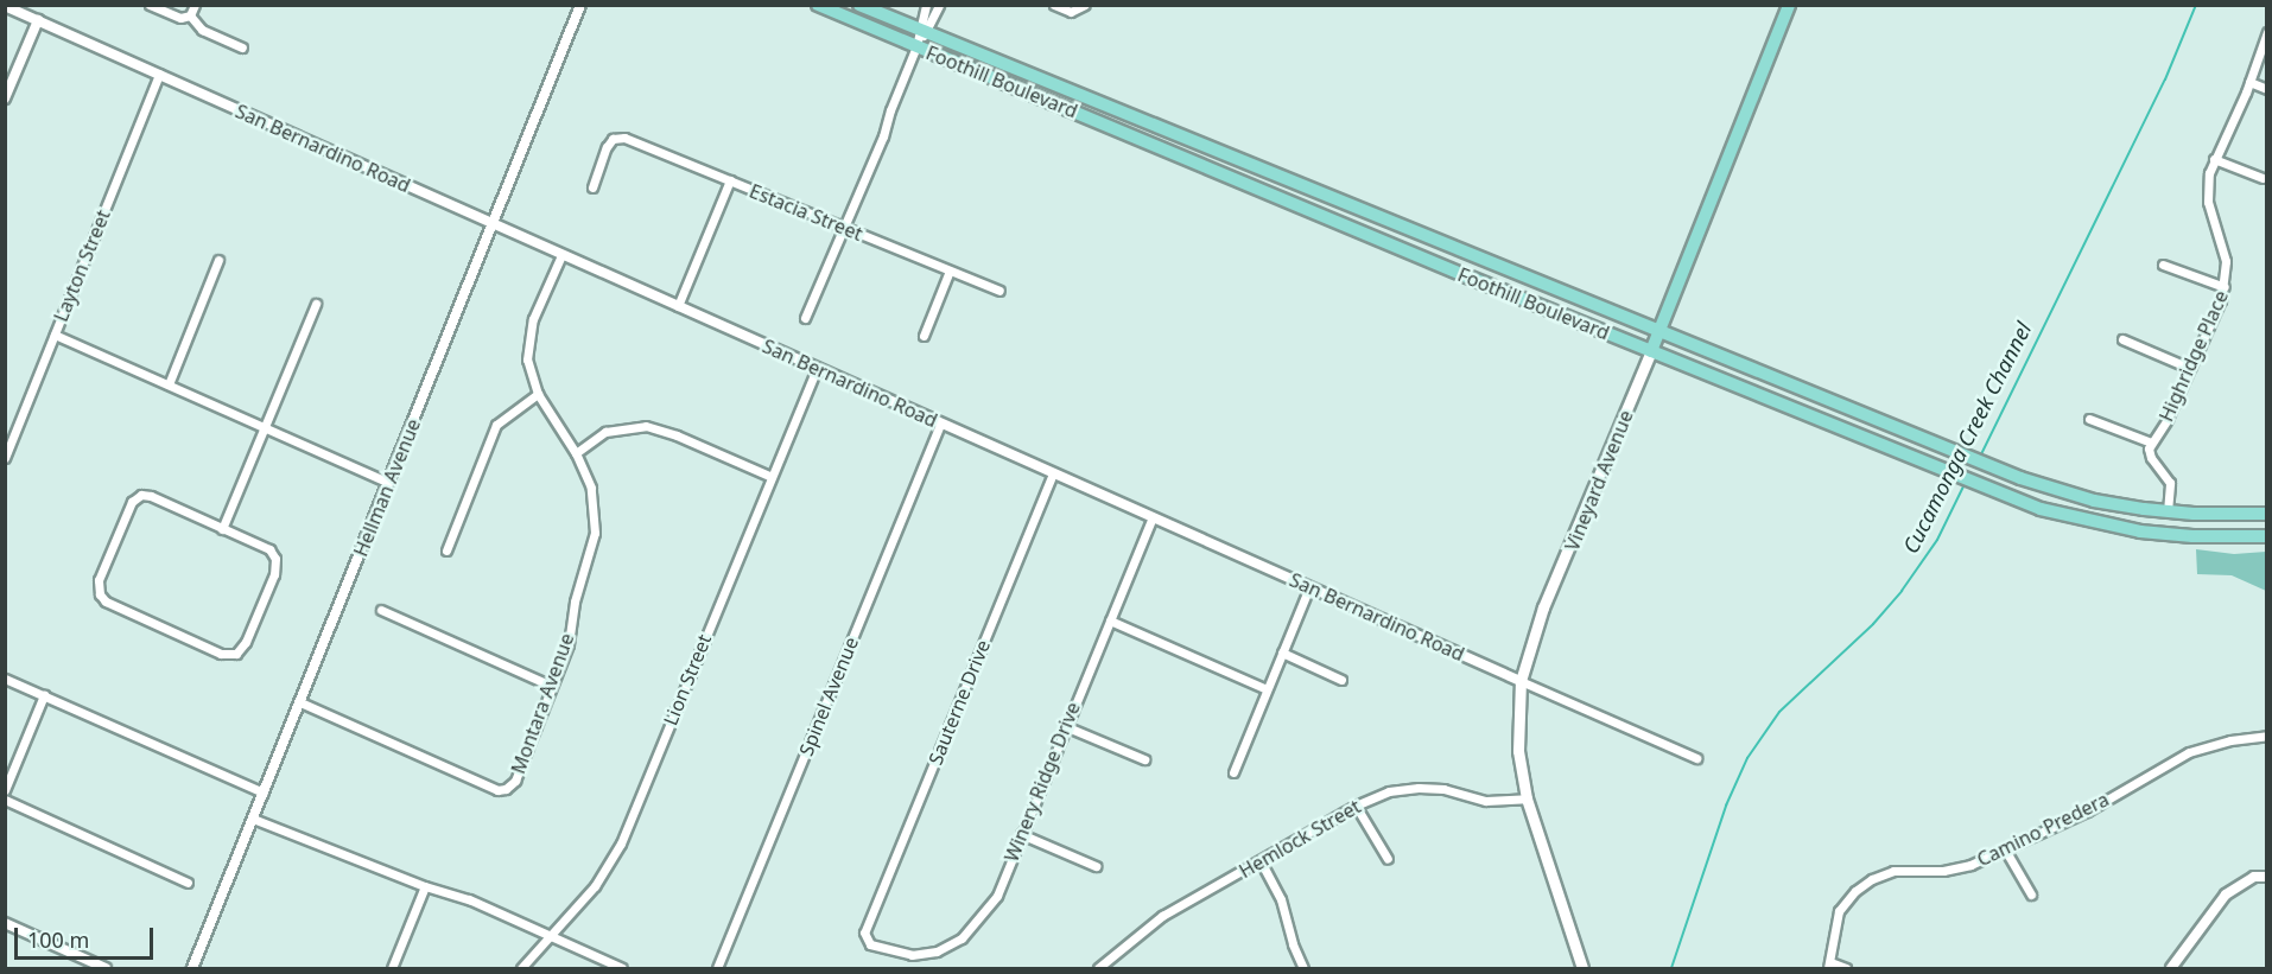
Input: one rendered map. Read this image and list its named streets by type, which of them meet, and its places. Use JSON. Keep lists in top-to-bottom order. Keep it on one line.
{"streets":{"main road":["Foothill Boulevard","Vineyard Avenue"],"street":["San Bernardino Road","Estacia Street","Layton Street","Highridge Place","Hellman Avenue","Lion Street","Spinel Avenue","Sauterne Drive","Montara Avenue","Winery Ridge Drive","Camino Predera","Hemlock Street"]},"crossings":[["Foothill Boulevard","Highridge Place"],["Foothill Boulevard","Vineyard Avenue"],["San Bernardino Road","Layton Street"],["San Bernardino Road","Vineyard Avenue"],["San Bernardino Road","Hellman Avenue"],["San Bernardino Road","Lion Street"],["San Bernardino Road","Spinel Avenue"],["San Bernardino Road","Sauterne Drive"],["San Bernardino Road","Montara Avenue"],["San Bernardino Road","Winery Ridge Drive"],["Vineyard Avenue","Hemlock Street"],["Hellman Avenue","Montara Avenue"],["Sauterne Drive","Winery Ridge Drive"]],"water":["Cucamonga Creek Channel"],"scale_bar":"100 m"}
